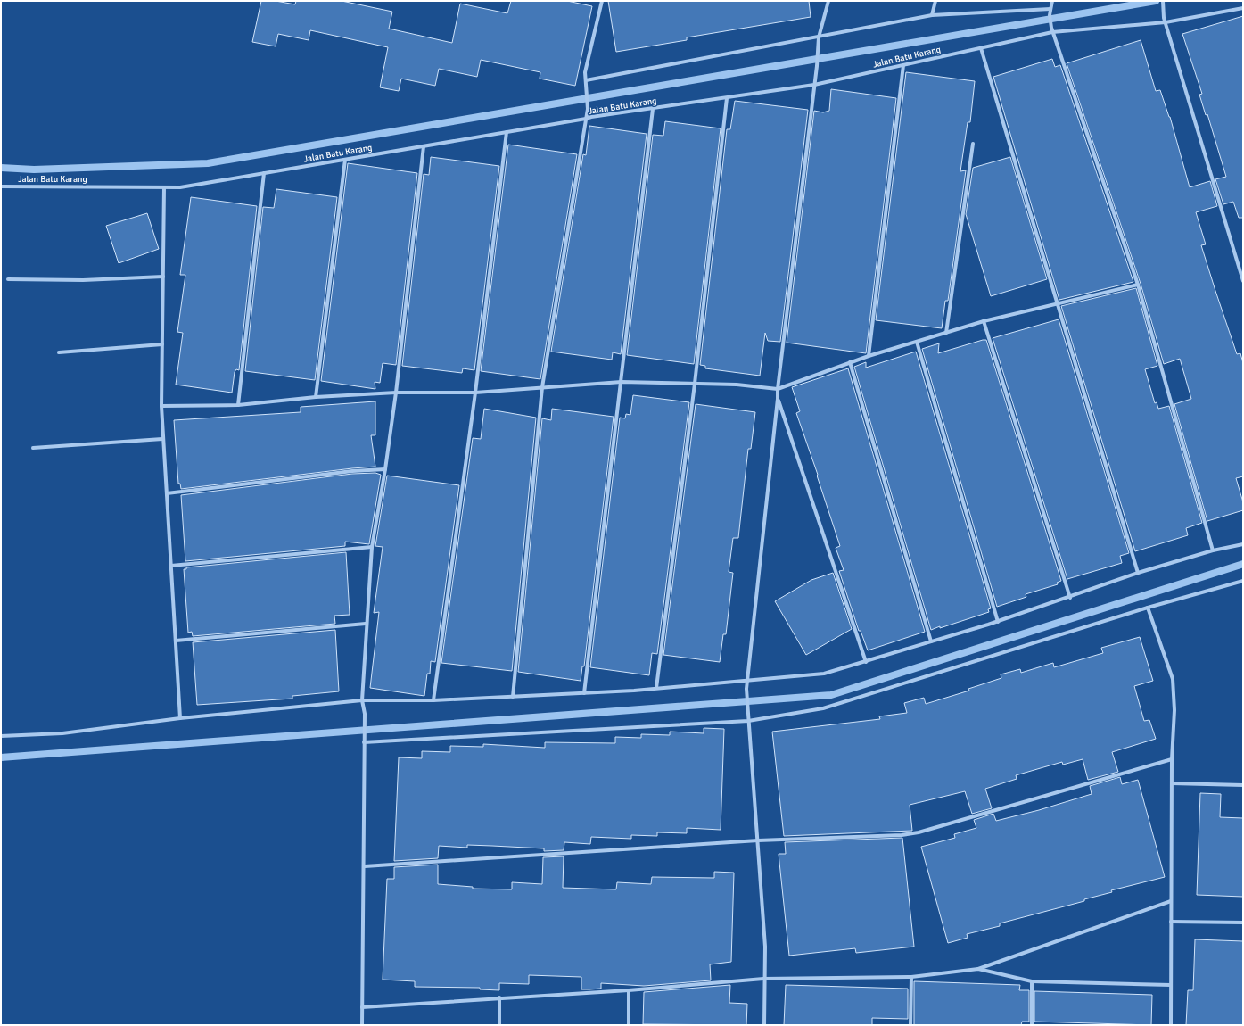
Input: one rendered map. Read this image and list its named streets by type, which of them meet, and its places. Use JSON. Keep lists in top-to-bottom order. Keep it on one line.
{"streets":{"street":["Jalan Batu Karang"]}}
